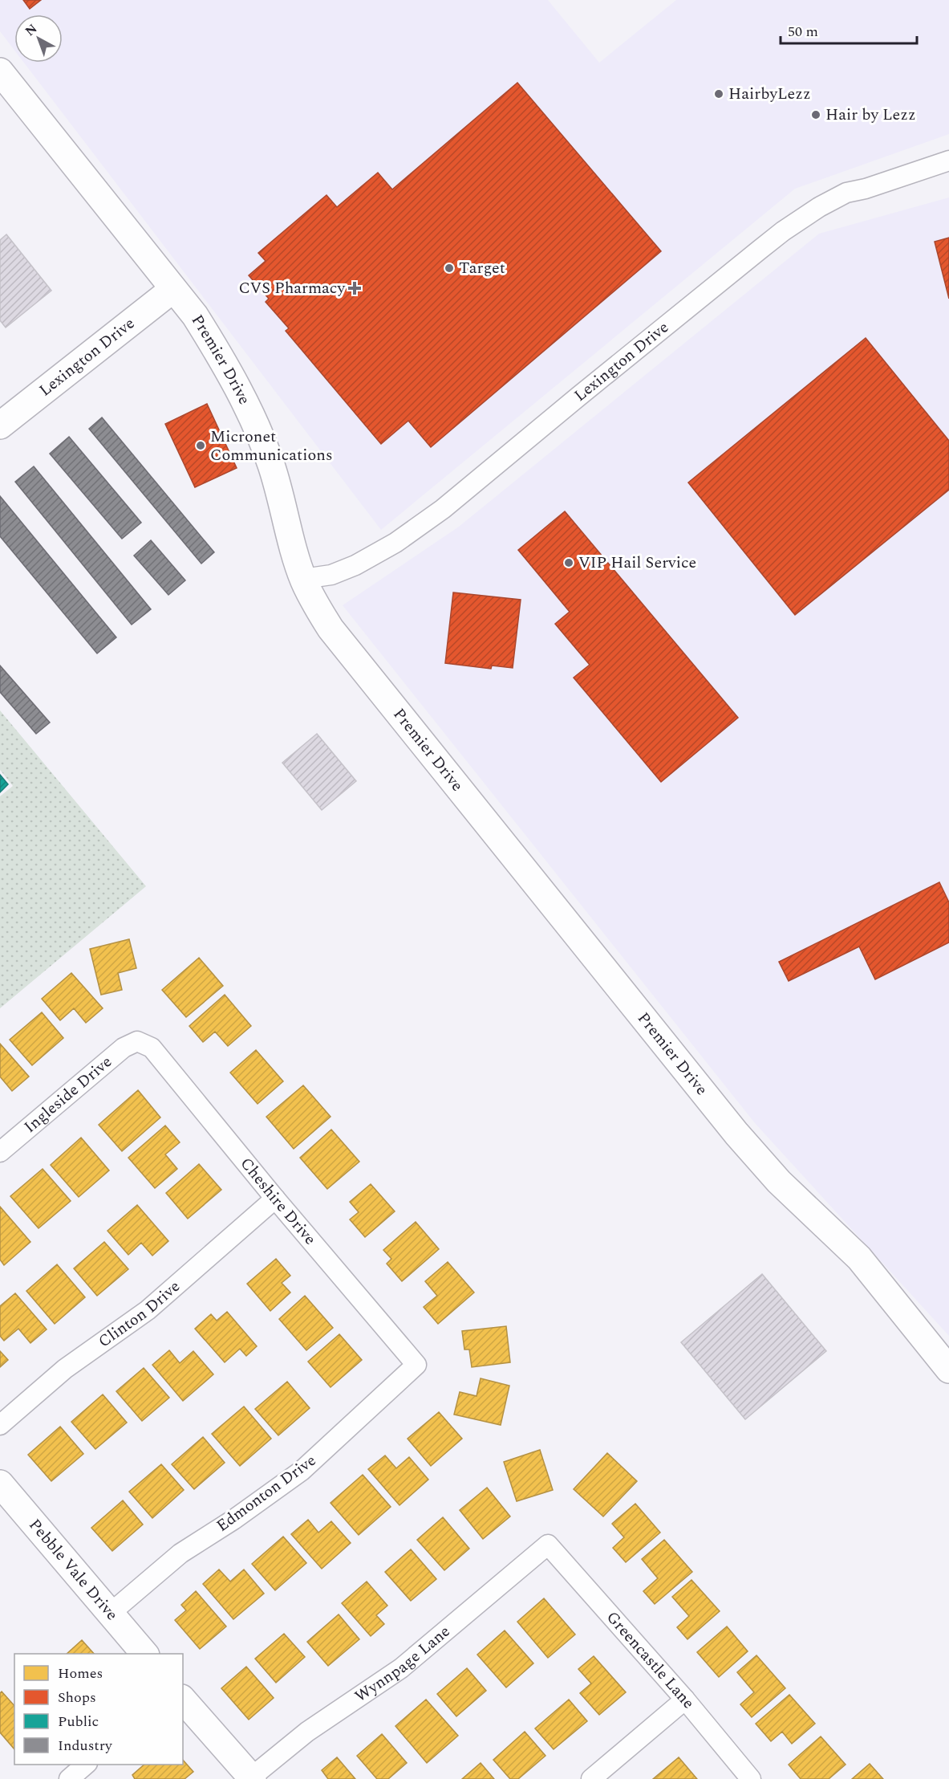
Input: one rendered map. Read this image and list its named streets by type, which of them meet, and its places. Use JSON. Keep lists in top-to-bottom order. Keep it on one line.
{"streets":{"street":["Lexington Drive","Premier Drive","Ingleside Drive","Cheshire Drive","Clinton Drive","Edmonton Drive","Pebble Vale Drive","Greencastle Lane","Wynnpage Lane"]},"crossings":[["Lexington Drive","Premier Drive"],["Ingleside Drive","Cheshire Drive"],["Cheshire Drive","Clinton Drive"],["Cheshire Drive","Edmonton Drive"],["Edmonton Drive","Pebble Vale Drive"],["Greencastle Lane","Wynnpage Lane"]],"places":{"other":["HairbyLezz","Hair by Lezz","Target","Micronet Communications","VIP Hail Service"],"health":["CVS Pharmacy"]},"legend":["Homes","Shops","Public","Industry"],"scale_bar":"50 m","north":"top left"}
